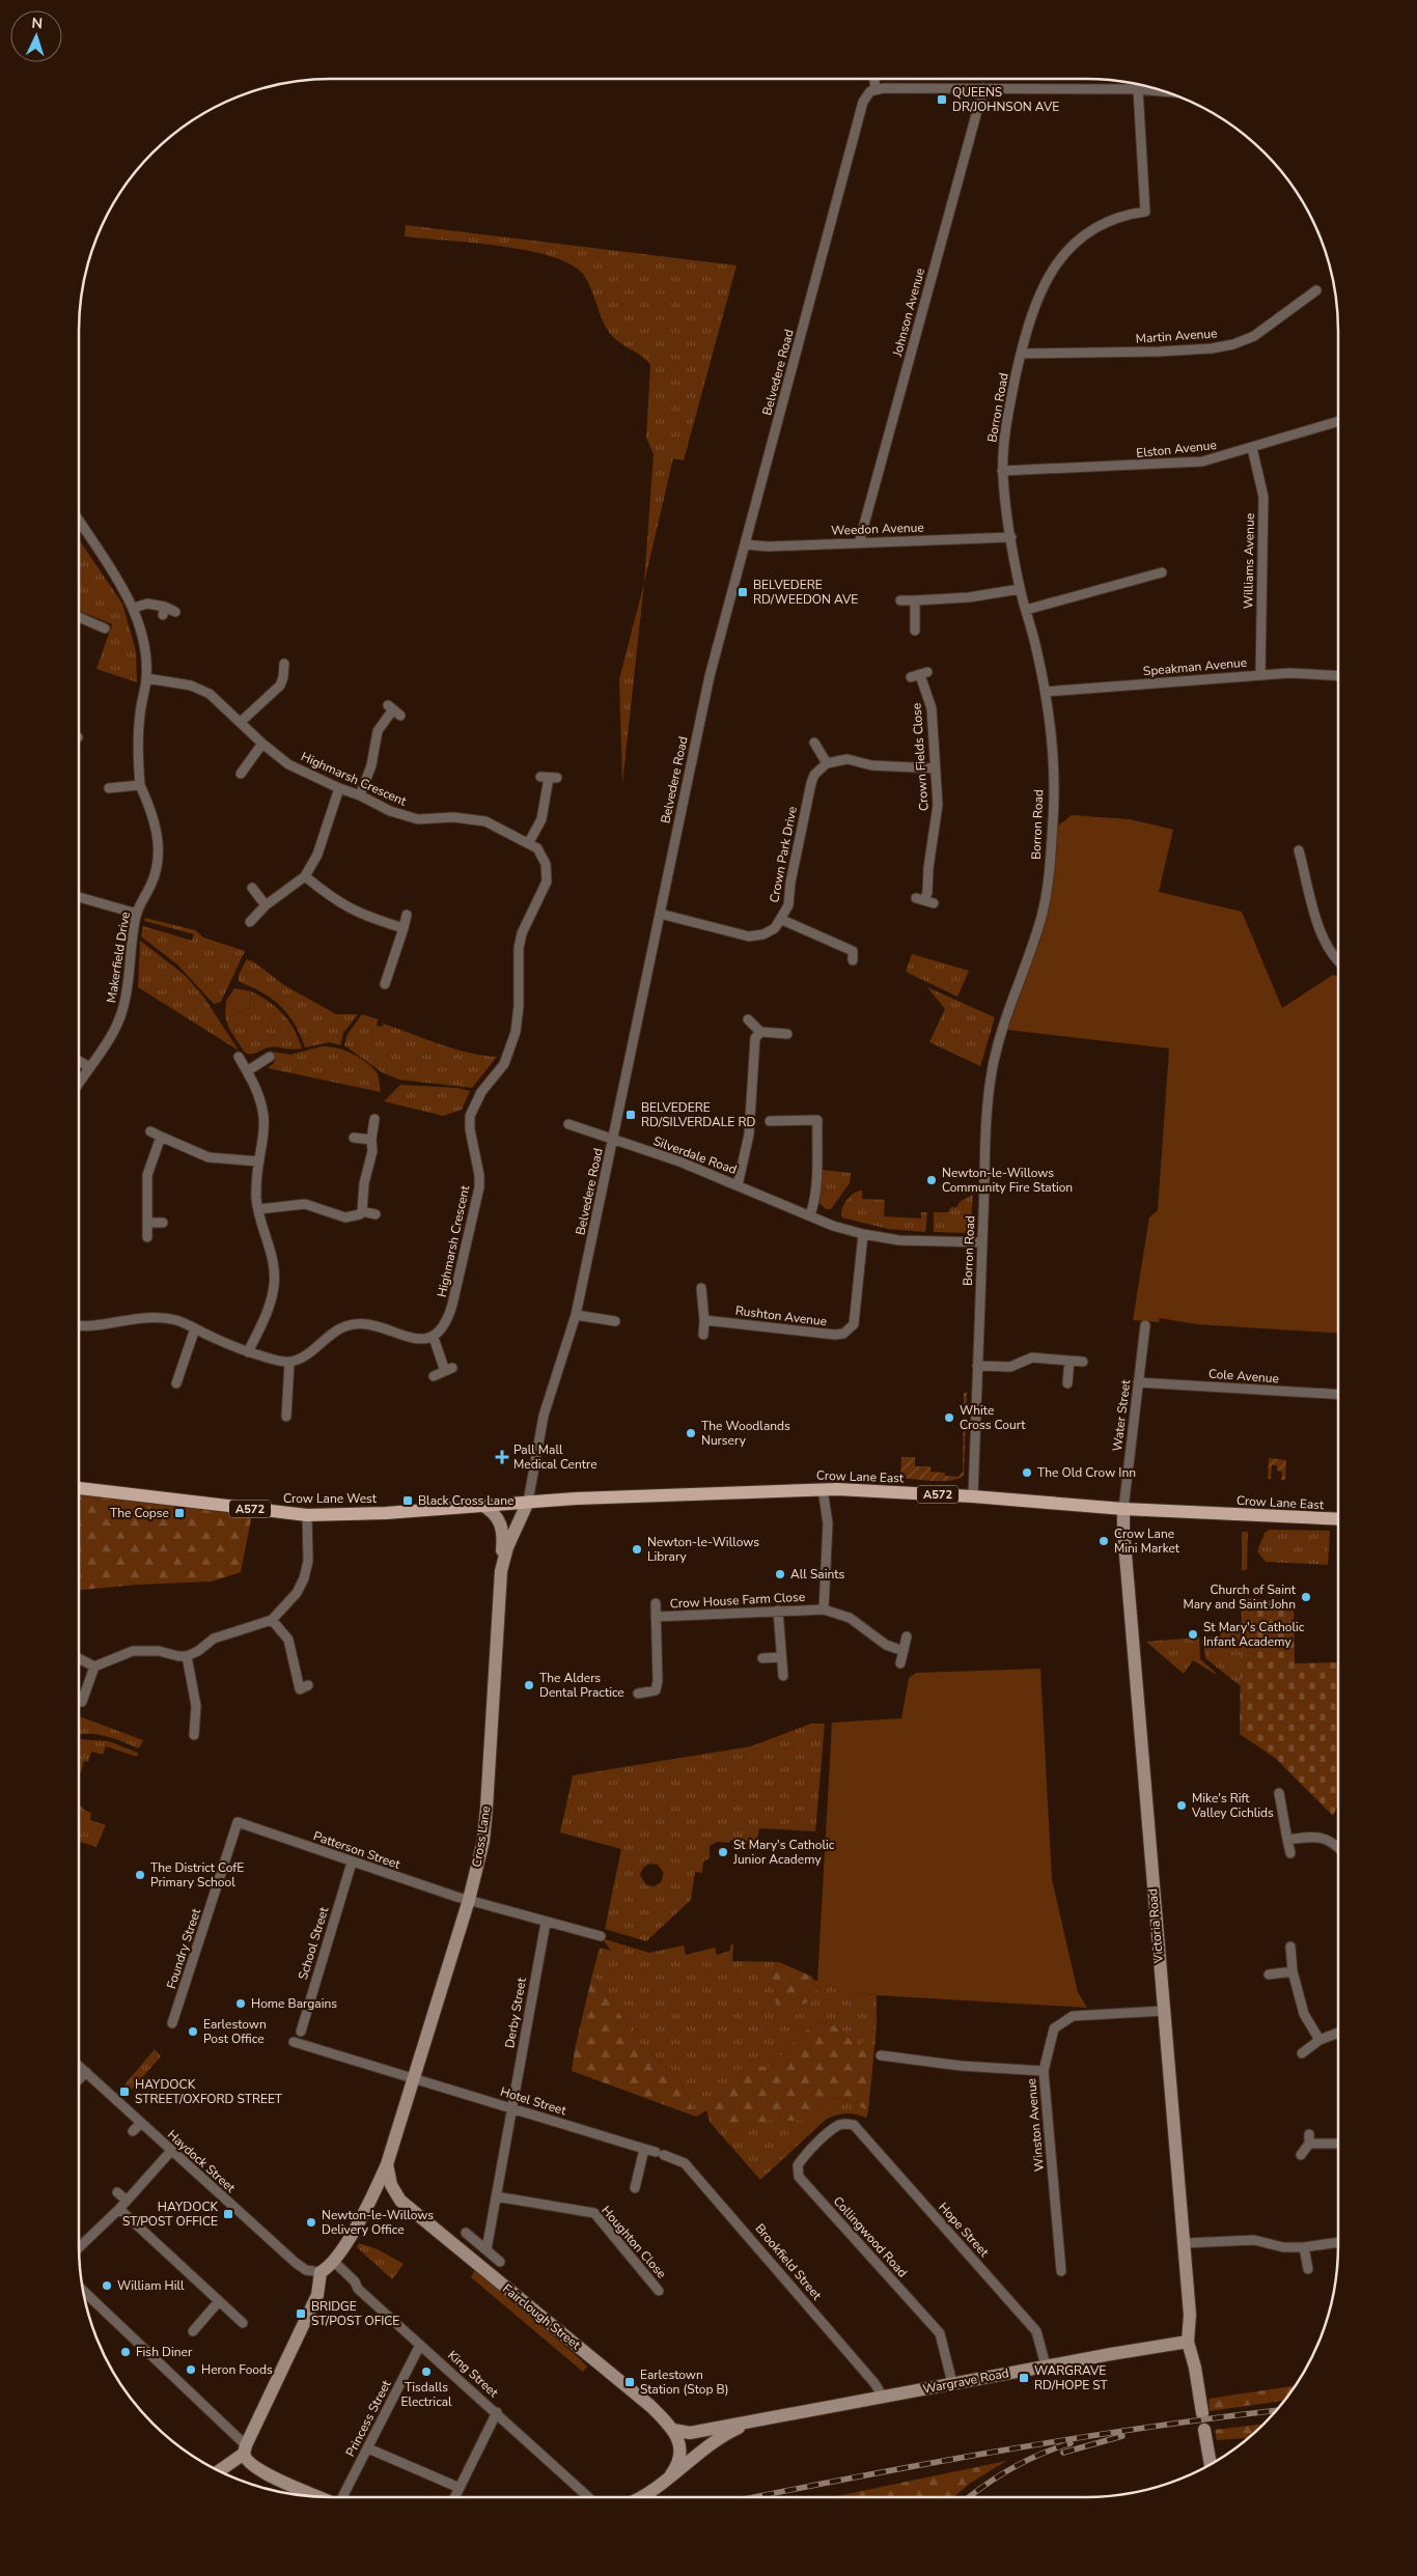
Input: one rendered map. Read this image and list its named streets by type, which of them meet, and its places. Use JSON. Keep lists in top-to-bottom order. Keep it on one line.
{"streets":{"main road":["Crow Lane East","A572","Crow Lane West"],"street":["Johnson Avenue","Martin Avenue","Belvedere Road","Borron Road","Elston Avenue","Weedon Avenue","Williams Avenue","Speakman Avenue","Crown Fields Close","Highmarsh Crescent","Crown Park Drive","Makerfield Drive","Silverdale Road","Rushton Avenue","Cole Avenue","Water Street","Crow House Farm Close","Cross Lane","Patterson Street","Victoria Road","School Street","Foundry Street","Derby Street","Hotel Street","Winston Avenue","Haydock Street","Hope Street","Collingwood Road","Houghton Close","Brookfield Street","Fairclough Street","King Street","Wargrave Road","Princess Street"]},"crossings":[["Johnson Avenue","Weedon Avenue"],["Martin Avenue","Borron Road"],["Belvedere Road","Weedon Avenue"],["Belvedere Road","Crown Park Drive"],["Belvedere Road","Silverdale Road"],["Belvedere Road","Crow Lane East"],["Belvedere Road","Crow Lane West"],["Belvedere Road","Cross Lane"],["Borron Road","Elston Avenue"],["Borron Road","Weedon Avenue"],["Borron Road","Speakman Avenue"],["Borron Road","Silverdale Road"],["Borron Road","Crow Lane East"],["Elston Avenue","Williams Avenue"],["Williams Avenue","Speakman Avenue"],["Highmarsh Crescent","Makerfield Drive"],["Silverdale Road","Rushton Avenue"],["Cole Avenue","Water Street"],["Water Street","Crow Lane East"],["Water Street","Victoria Road"],["Crow Lane East","Crow Lane West"],["Crow Lane East","Crow House Farm Close"],["Crow Lane East","Cross Lane"],["Crow Lane East","Victoria Road"],["Crow Lane West","Cross Lane"],["Cross Lane","Patterson Street"],["Cross Lane","Hotel Street"],["Cross Lane","Fairclough Street"],["Cross Lane","King Street"],["Patterson Street","School Street"],["Patterson Street","Foundry Street"],["Patterson Street","Derby Street"],["Victoria Road","Winston Avenue"],["Victoria Road","Wargrave Road"],["Derby Street","Hotel Street"],["Derby Street","Houghton Close"],["Hotel Street","Brookfield Street"],["Hope Street","Collingwood Road"],["Hope Street","Wargrave Road"],["Collingwood Road","Wargrave Road"],["Brookfield Street","Wargrave Road"],["Fairclough Street","Wargrave Road"],["King Street","Princess Street"]],"places":{"transit":["QUEENS DR/JOHNSON AVE","BELVEDERE RD/WEEDON AVE","BELVEDERE RD/SILVERDALE RD","Black Cross Lane","The Copse","HAYDOCK STREET/OXFORD STREET","HAYDOCK ST/POST OFFICE","BRIDGE ST/POST OFICE","WARGRAVE RD/HOPE ST","Earlestown Station (Stop B)"],"other":["Newton-le-Willows Community Fire Station","White Cross Court","The Woodlands Nursery","The Old Crow Inn","Crow Lane Mini Market","Newton-le-Willows Library","All Saints","Church of Saint Mary and Saint John","St Mary's Catholic Infant Academy","The Alders Dental Practice","Mike's Rift Valley Cichlids","St Mary's Catholic Junior Academy","The District CofE Primary School","Home Bargains","Earlestown Post Office","Newton-le-Willows Delivery Office","William Hill","Fish Diner","Heron Foods","Tisdalls Electrical"],"health":["Pall Mall Medical Centre"]},"north":"top"}
